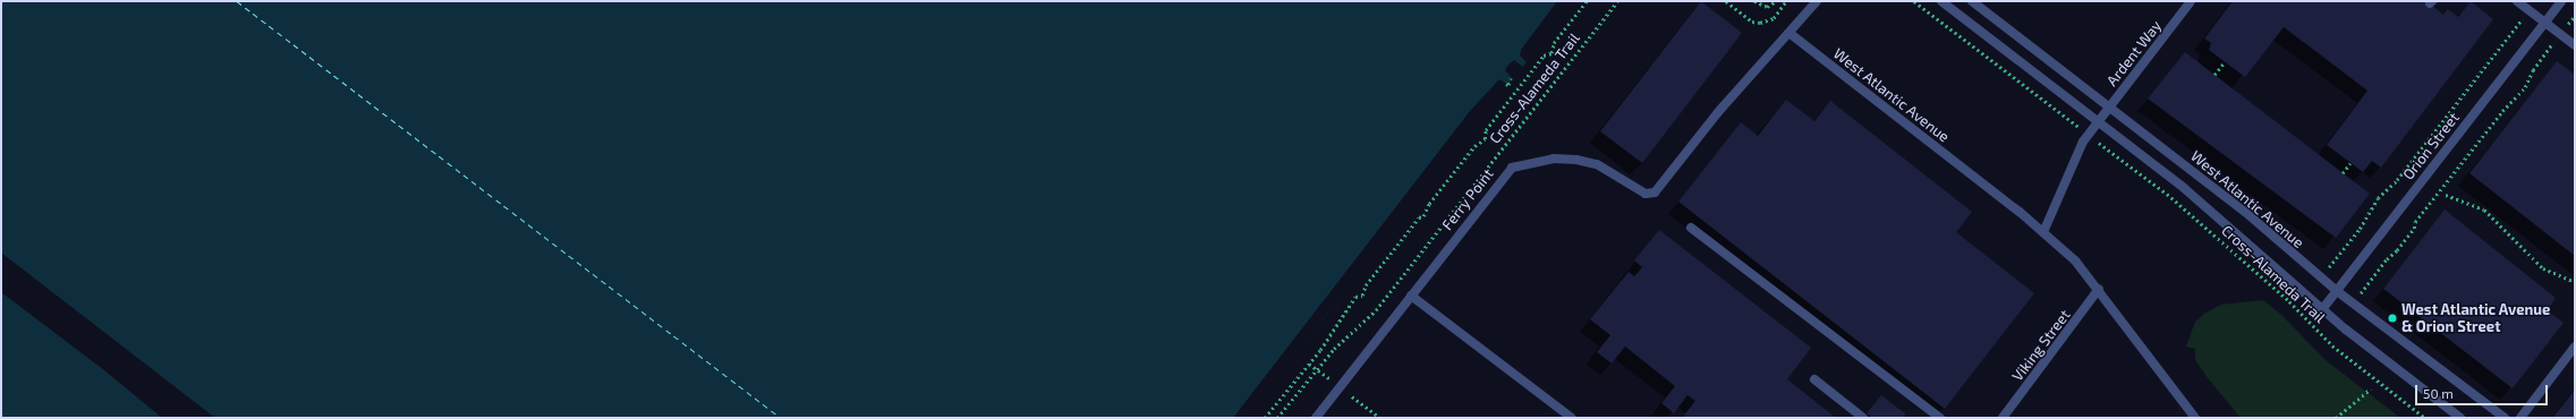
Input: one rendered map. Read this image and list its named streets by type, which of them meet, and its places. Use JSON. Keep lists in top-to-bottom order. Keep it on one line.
{"streets":{"street":["Ardent Way","West Atlantic Avenue","Orion Street","Ferry Point","Viking Street"],"path":["Cross-Alameda Trail"]},"crossings":[["Ardent Way","West Atlantic Avenue"],["West Atlantic Avenue","Orion Street"],["West Atlantic Avenue","Ferry Point"],["West Atlantic Avenue","Viking Street"]],"places":["West Atlantic Avenue & Orion Street"],"scale_bar":"50 m"}
